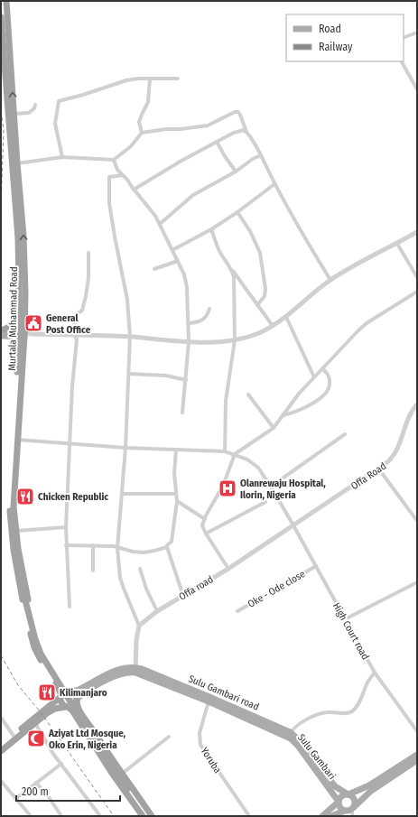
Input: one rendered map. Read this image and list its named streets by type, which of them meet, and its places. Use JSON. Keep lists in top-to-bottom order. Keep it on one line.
{"streets":{"highway":["Murtala Muhammad Road"],"main road":["Sulu Gambari road","Sulu Gambari"],"street":["Offa Road","Offa road","Oke - Ode close","High Court road","Yoruba"]},"crossings":[["Murtala Muhammad Road","High Court road"],["Offa Road","Offa road"],["Offa Road","High Court road"],["Offa road","High Court road"],["Oke - Ode close","High Court road"],["Sulu Gambari road","Sulu Gambari"],["Sulu Gambari road","Yoruba"]],"places":{"public building":["General Post Office"],"hospital":["Olanrewaju Hospital, Ilorin, Nigeria"],"restaurant":["Chicken Republic","Kilimanjaro"],"mosque":["Aziyat Ltd Mosque, Oko Erin, Nigeria"]},"legend":["Road","Railway"],"scale_bar":"200 m"}
